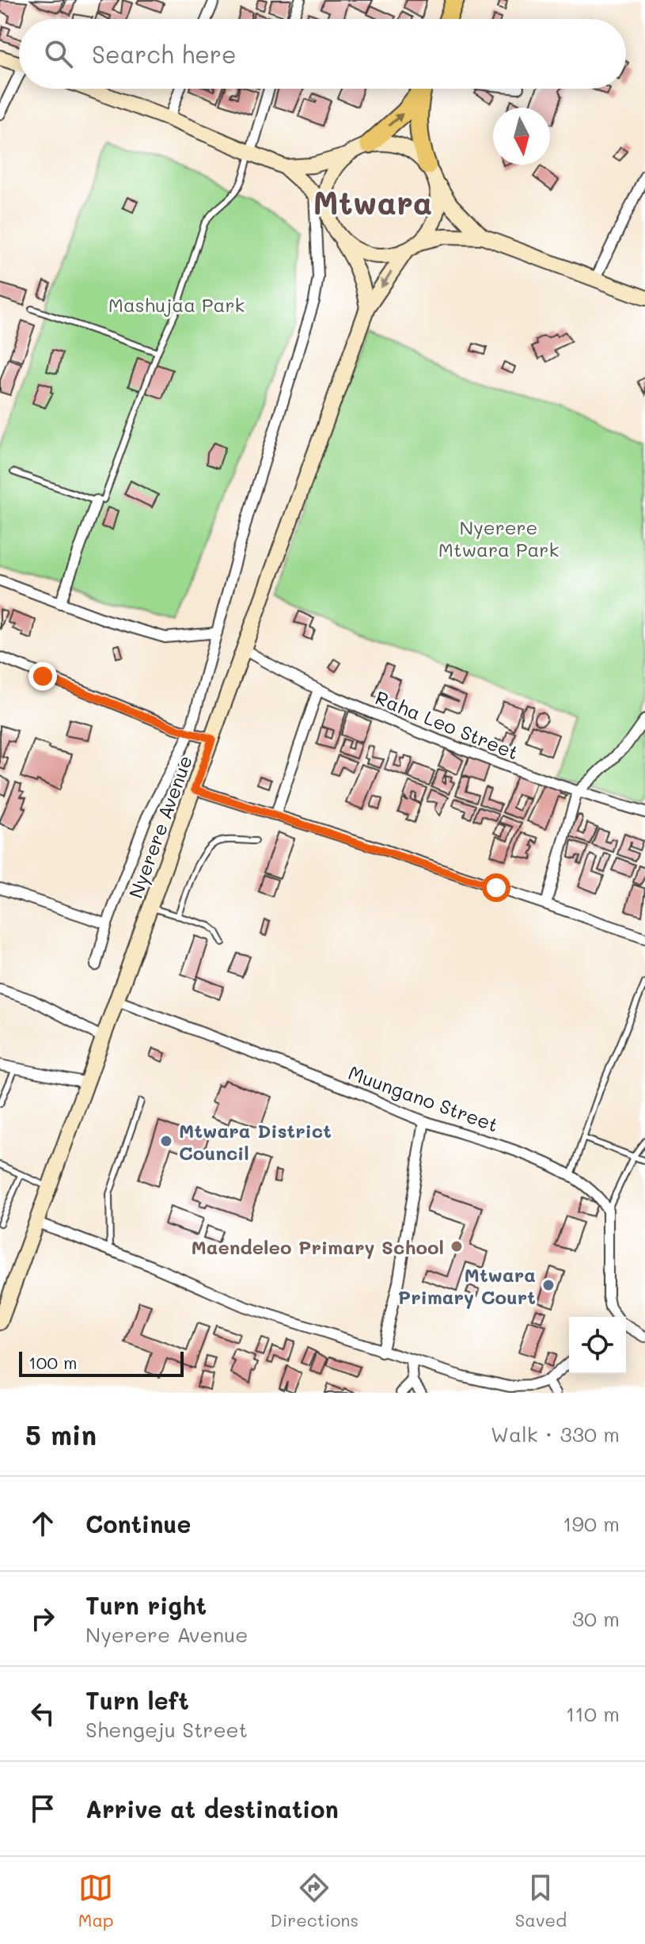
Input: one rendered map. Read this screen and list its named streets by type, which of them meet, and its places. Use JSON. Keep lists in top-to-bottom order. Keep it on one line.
{"streets":{"street":["Raha Leo Street","Nyerere Avenue","Muungano Street"]},"crossings":[["Raha Leo Street","Nyerere Avenue"],["Nyerere Avenue","Muungano Street"]],"districts":["Mtwara"],"parks":["Mashujaa Park","Nyerere Mtwara Park"],"places":["Mtwara District Council","Maendeleo Primary School","Mtwara Primary Court"],"scale_bar":"100 m","north":"bottom","page":{"search":"Search here","scale":"100 m","heading":["5 min","Walk · 330 m"],"list":[["Continue","190 m"],["Turn right","Nyerere Avenue","30 m"],["Turn left","Shengeju Street","110 m"],"Arrive at destination"],"nav":["Map","Directions","Saved"]}}
